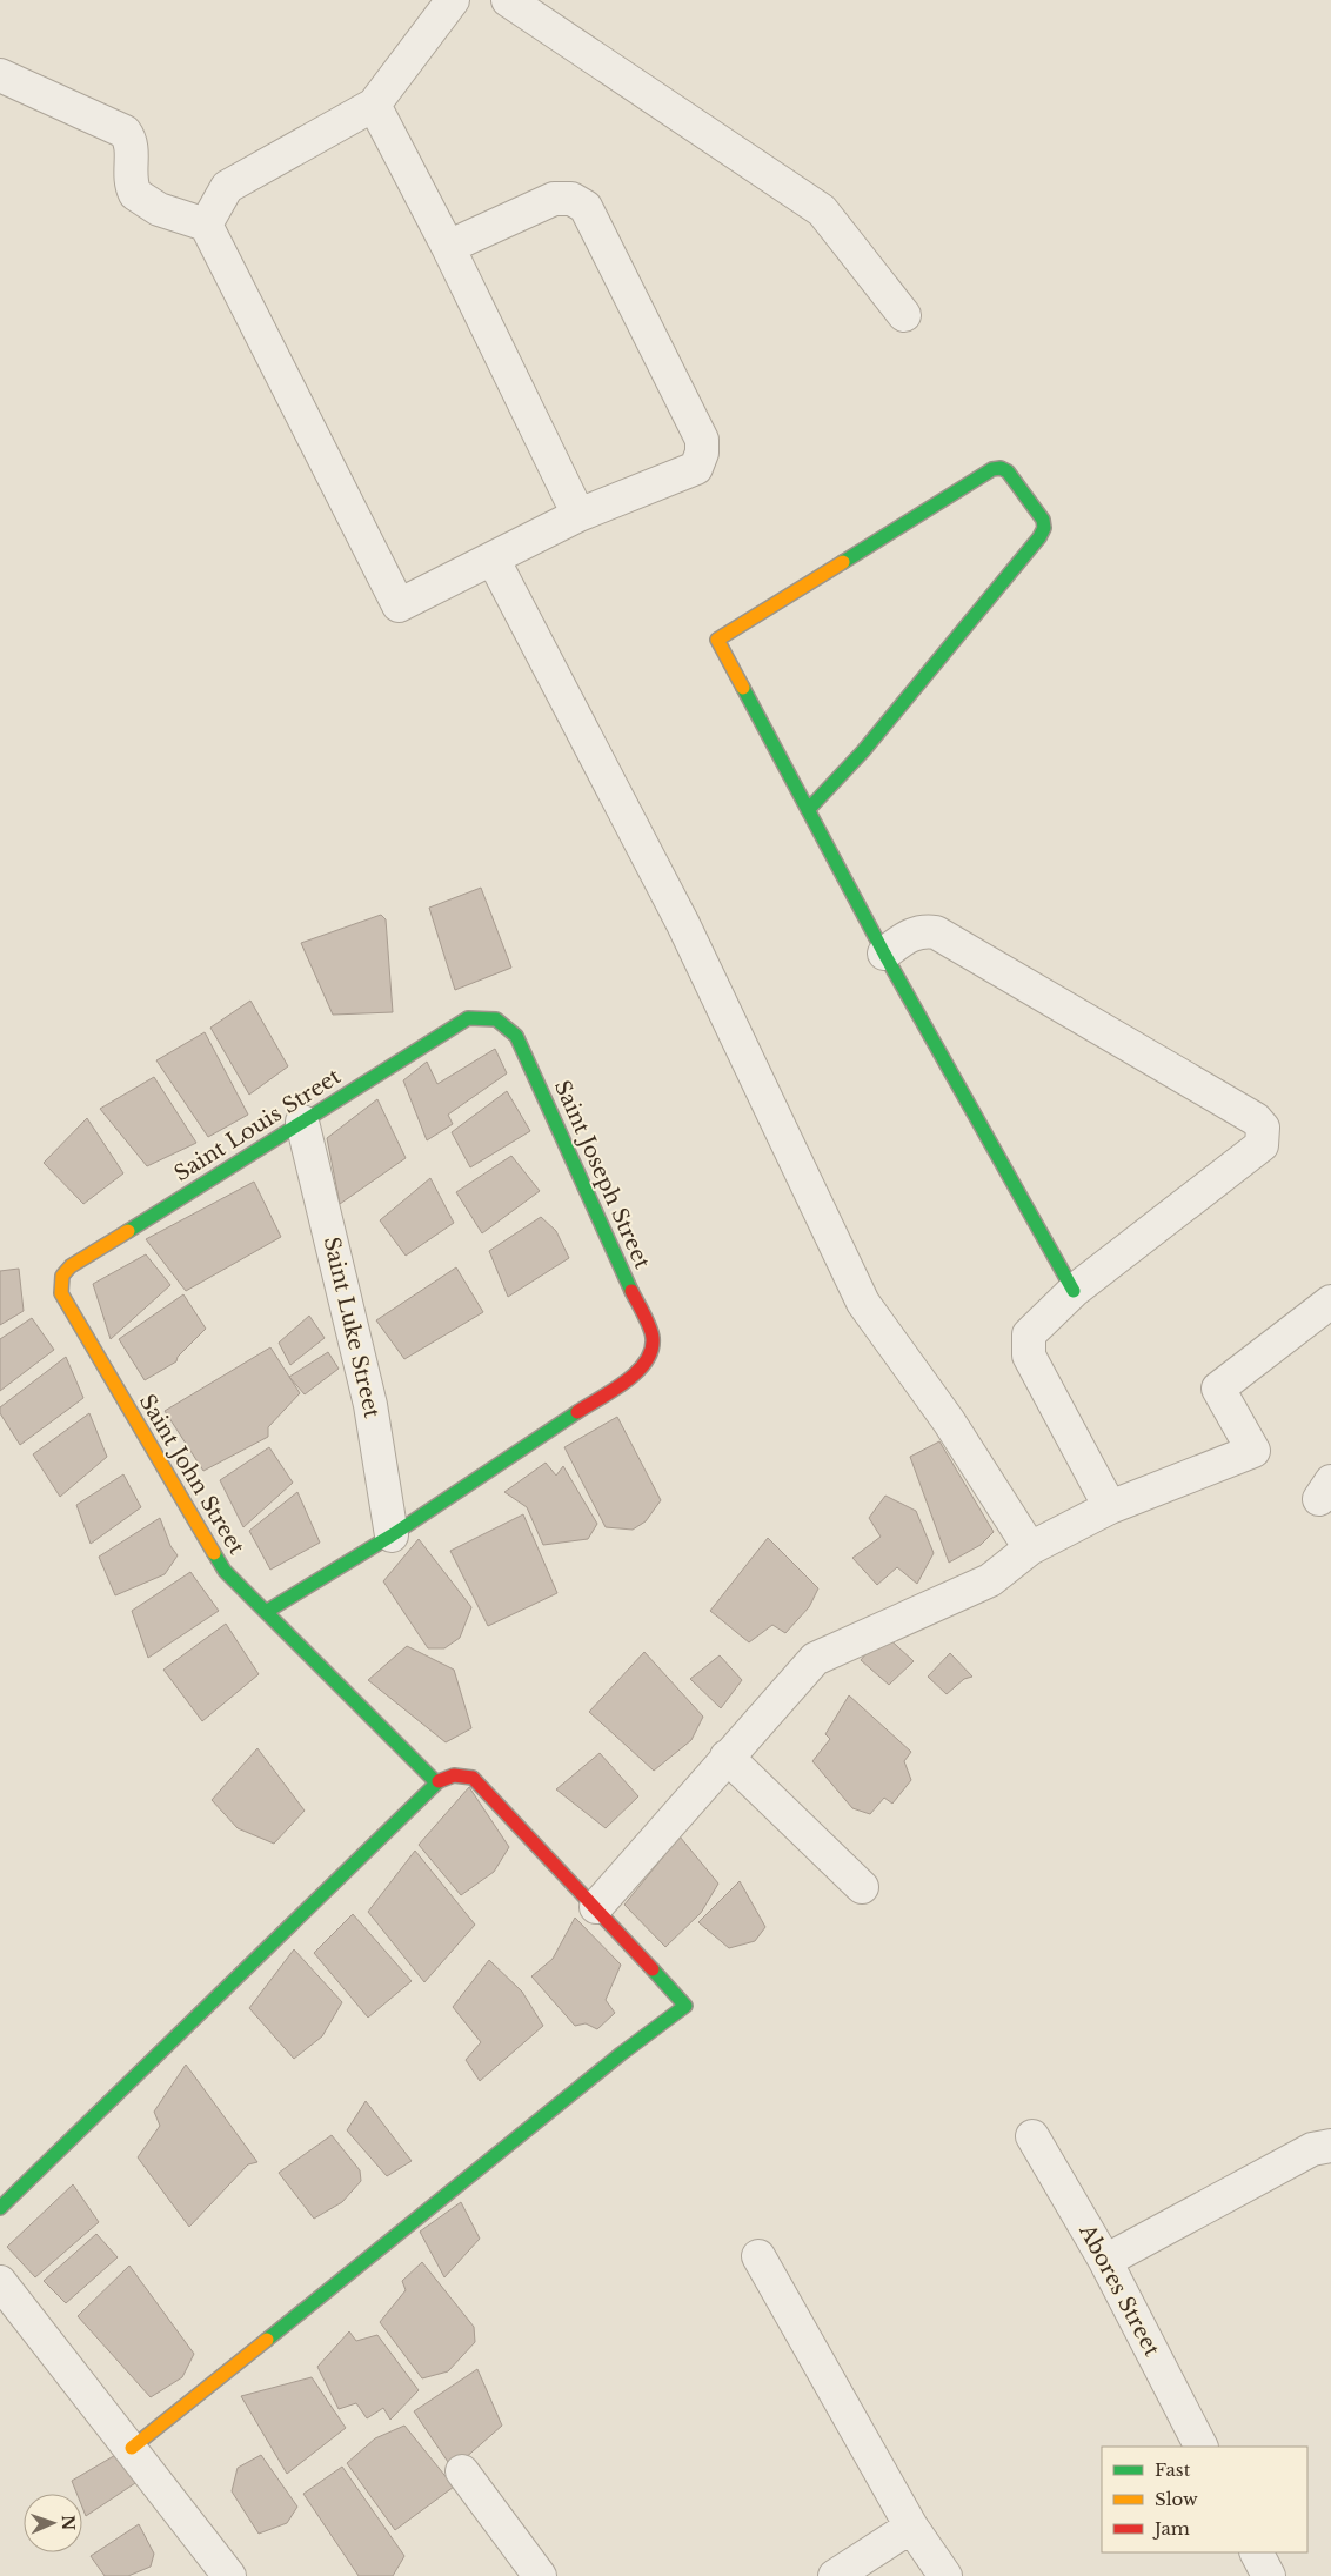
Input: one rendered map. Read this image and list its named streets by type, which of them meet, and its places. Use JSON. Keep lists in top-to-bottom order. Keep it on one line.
{"streets":{"street":["Saint Louis Street","Saint Joseph Street","Saint Luke Street","Saint John Street","Abores Street"]},"crossings":[["Saint Louis Street","Saint Joseph Street"],["Saint Louis Street","Saint Luke Street"],["Saint Louis Street","Saint John Street"],["Saint Joseph Street","Saint Luke Street"]],"legend":["Fast","Slow","Jam"],"north":"right"}
